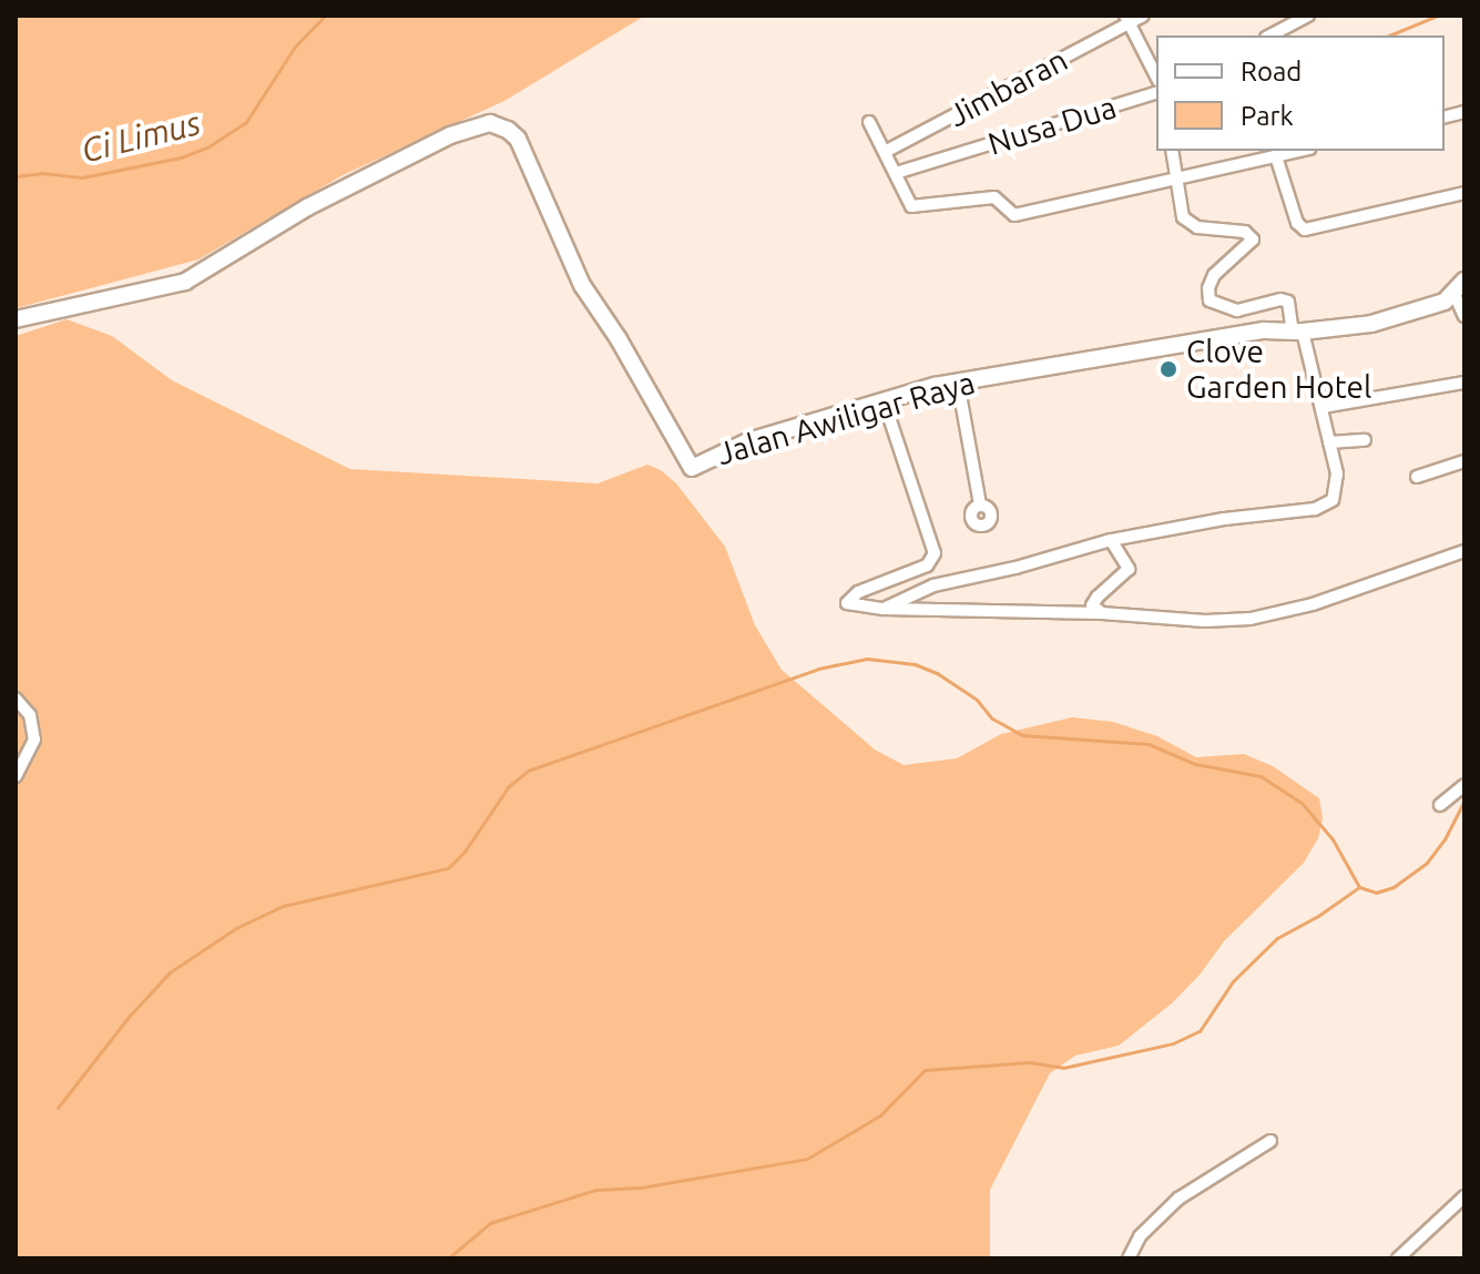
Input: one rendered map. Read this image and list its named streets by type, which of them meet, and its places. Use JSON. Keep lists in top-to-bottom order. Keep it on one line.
{"streets":{"street":["Jimbaran","Nusa Dua","Jalan Awiligar Raya"]},"crossings":[["Jimbaran","Nusa Dua"]],"water":["Ci Limus"],"places":["Clove Garden Hotel"],"legend":["Road","Park"]}
